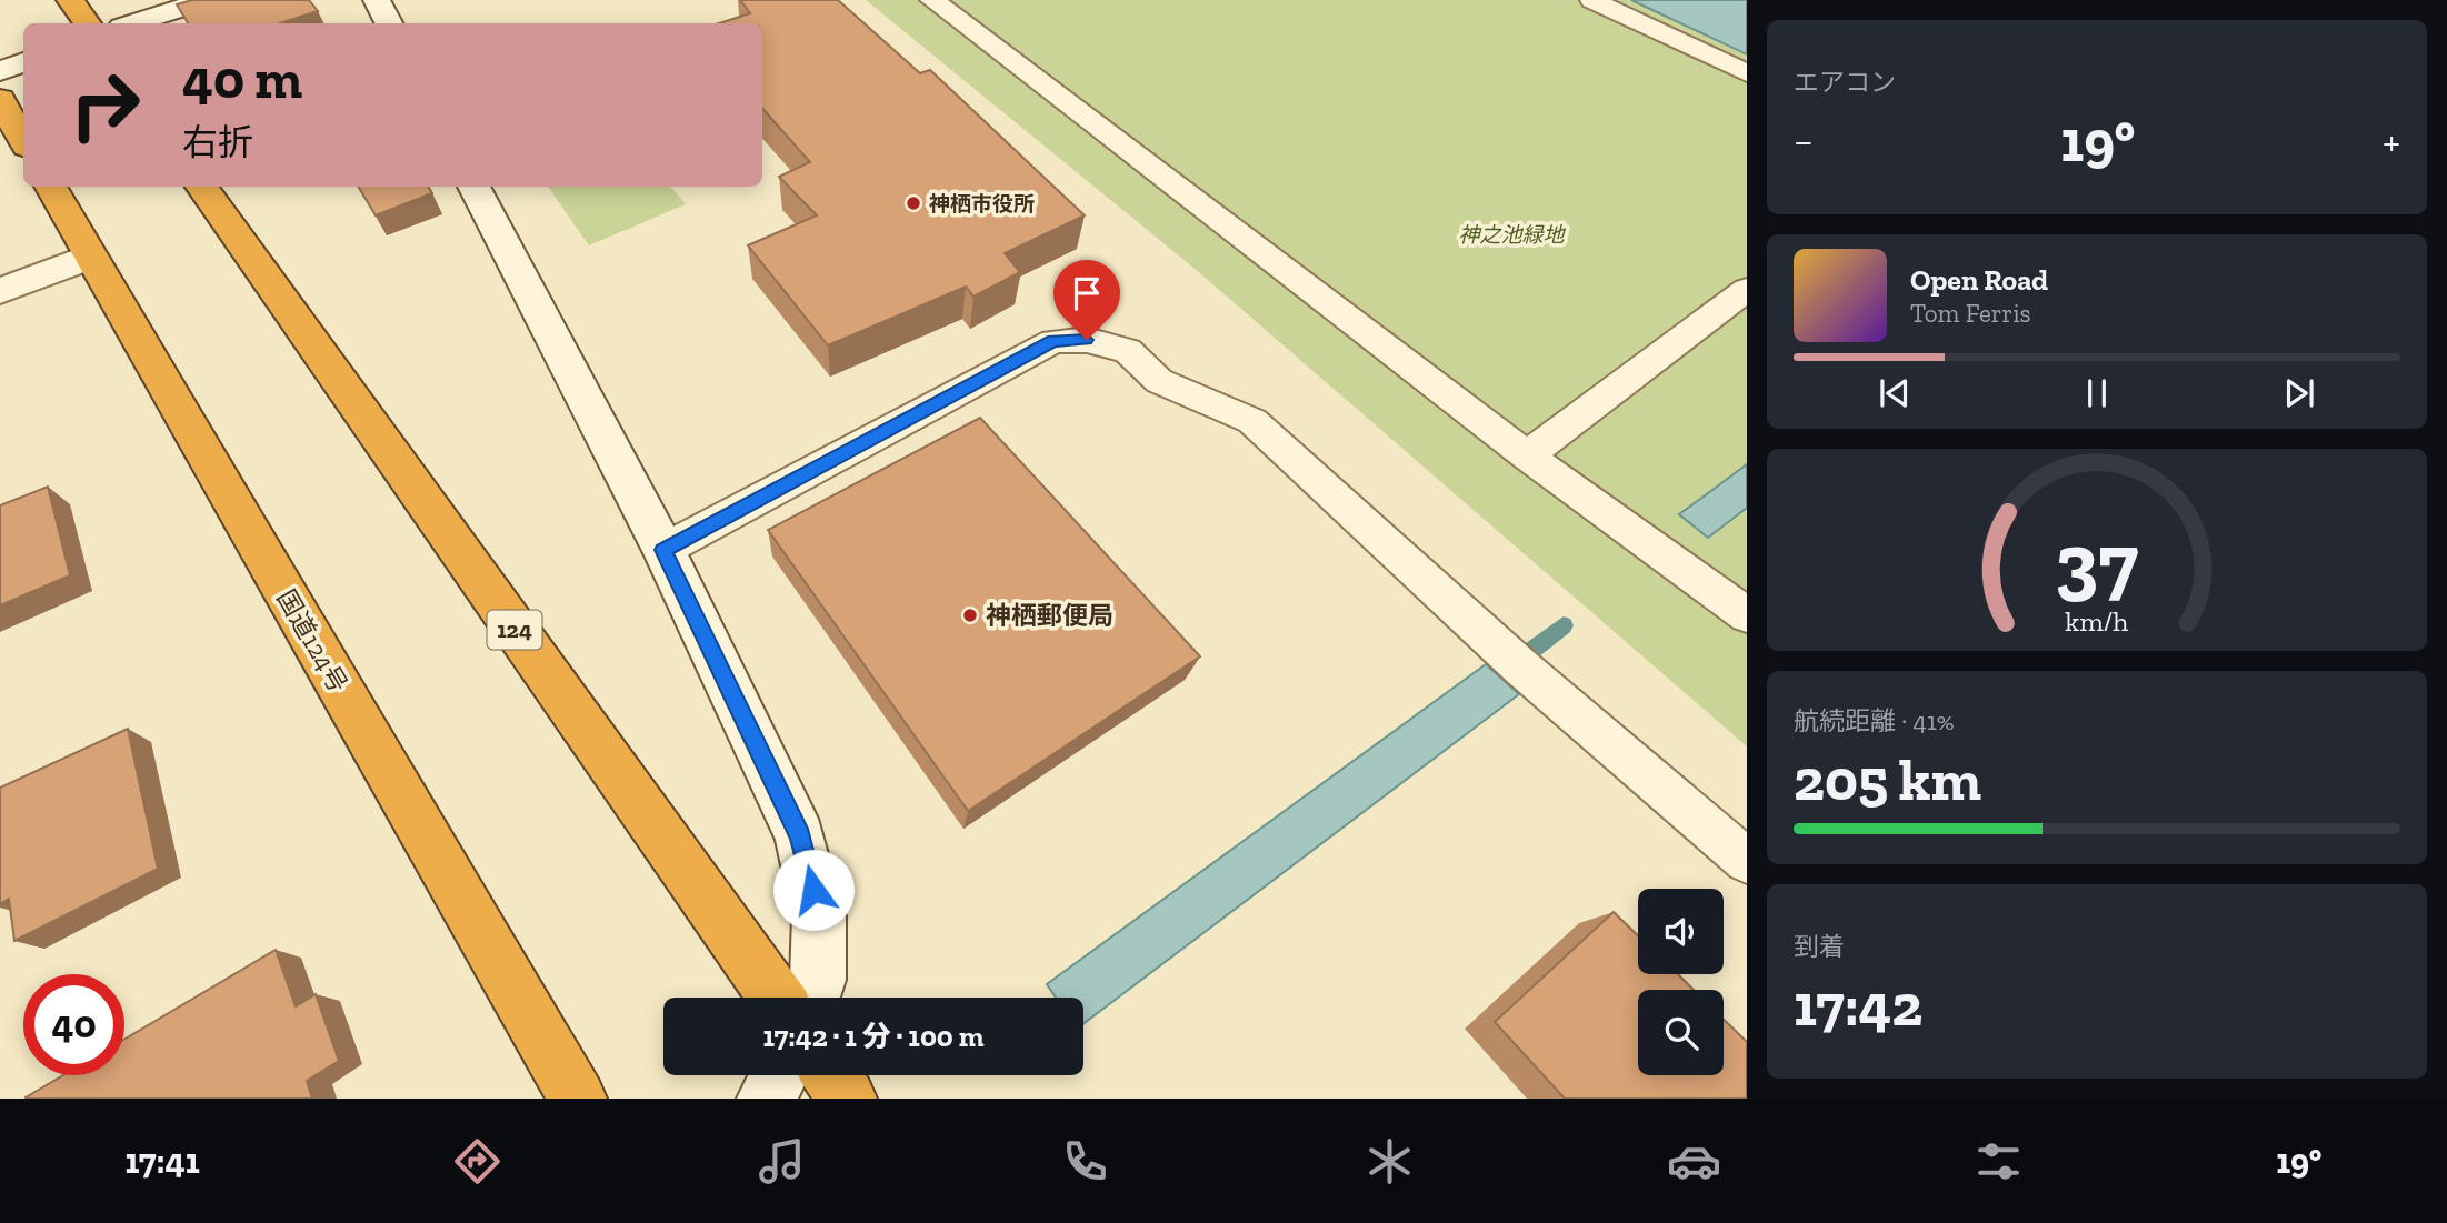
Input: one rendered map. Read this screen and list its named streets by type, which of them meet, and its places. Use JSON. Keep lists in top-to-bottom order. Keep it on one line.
{"streets":{"highway":["124","国道124号"]},"parks":["神之池緑地"],"places":["神栖市役所","神栖郵便局"],"page":{"tile":["エアコン",["航続距離 · 41%","205 km"],["到着","17:42"]],"turn":["40 m","右折"],"heat":["−","19°","+"],"song":["Open Road","Tom Ferris"],"limit":"40","trip":"17:42 · 1 分 · 100 m","tabs":["17:41","19°"],"gauge":["37","km/h"]}}
